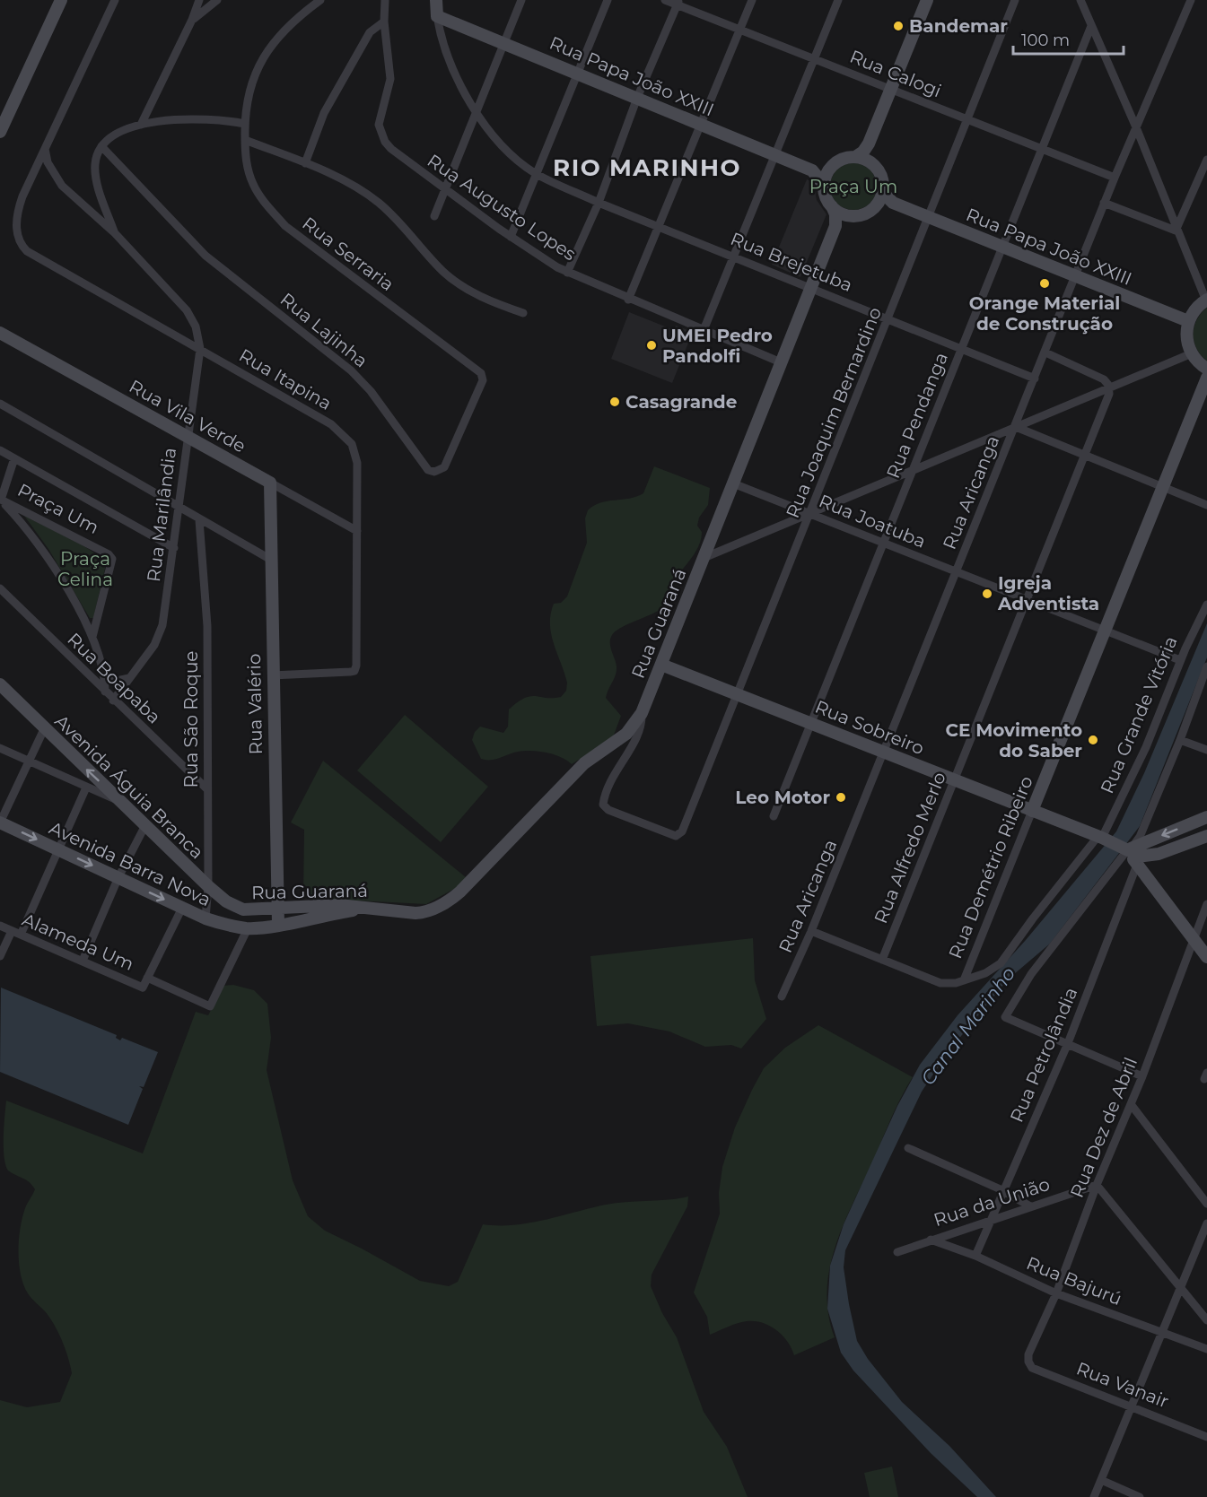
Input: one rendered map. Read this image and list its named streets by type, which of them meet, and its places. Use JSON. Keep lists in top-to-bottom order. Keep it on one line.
{"streets":{"street":["Rua Calogi","Rua Papa João XXIII","Rua Augusto Lopes","Rua Serraria","Rua Brejetuba","Rua Lajinha","Rua Itapina","Rua Joaquim Bernardino","Rua Pendanga","Rua Vila Verde","Rua Aricanga","Praça Um","Rua Marilândia","Rua Joatuba","Rua Guaraná","Rua Boapaba","Rua Valério","Rua Grande Vitória","Rua São Roque","Rua Sobreiro","Avenida Águia Branca","Rua Alfredo Merlo","Avenida Barra Nova","Rua Demétrio Ribeiro","Alameda Um","Rua Petrolândia","Rua Dez de Abril","Rua da União","Rua Bajurú","Rua Vanair"]},"crossings":[["Rua Calogi","Rua Joaquim Bernardino"],["Rua Calogi","Rua Pendanga"],["Rua Calogi","Rua Aricanga"],["Rua Papa João XXIII","Rua Brejetuba"],["Rua Papa João XXIII","Rua Joaquim Bernardino"],["Rua Papa João XXIII","Rua Pendanga"],["Rua Papa João XXIII","Rua Aricanga"],["Rua Papa João XXIII","Rua Guaraná"],["Rua Augusto Lopes","Rua Guaraná"],["Rua Serraria","Rua Lajinha"],["Rua Brejetuba","Rua Joaquim Bernardino"],["Rua Brejetuba","Rua Pendanga"],["Rua Brejetuba","Rua Aricanga"],["Rua Brejetuba","Rua Guaraná"],["Rua Itapina","Rua Vila Verde"],["Rua Itapina","Rua Marilândia"],["Rua Itapina","Rua Valério"],["Rua Joaquim Bernardino","Rua Joatuba"],["Rua Joaquim Bernardino","Rua Guaraná"],["Rua Joaquim Bernardino","Rua Sobreiro"],["Rua Pendanga","Rua Joatuba"],["Rua Pendanga","Rua Sobreiro"],["Rua Vila Verde","Rua Marilândia"],["Rua Vila Verde","Rua Valério"],["Rua Aricanga","Rua Joatuba"],["Rua Aricanga","Rua Grande Vitória"],["Rua Aricanga","Rua Sobreiro"],["Rua Marilândia","Rua Boapaba"],["Rua Joatuba","Rua Guaraná"],["Rua Joatuba","Rua Grande Vitória"],["Rua Joatuba","Rua Alfredo Merlo"],["Rua Joatuba","Rua Demétrio Ribeiro"],["Rua Guaraná","Rua Valério"],["Rua Guaraná","Rua Sobreiro"],["Rua Guaraná","Avenida Águia Branca"],["Rua Guaraná","Avenida Barra Nova"],["Rua Guaraná","Alameda Um"],["Rua Boapaba","Rua São Roque"],["Rua Grande Vitória","Rua Sobreiro"],["Rua Grande Vitória","Rua Alfredo Merlo"],["Rua Grande Vitória","Rua Demétrio Ribeiro"],["Rua São Roque","Avenida Águia Branca"],["Rua São Roque","Avenida Barra Nova"],["Rua Sobreiro","Rua Alfredo Merlo"],["Rua Sobreiro","Rua Demétrio Ribeiro"],["Rua Sobreiro","Rua Petrolândia"],["Avenida Barra Nova","Alameda Um"],["Rua Petrolândia","Rua da União"],["Rua Petrolândia","Rua Bajurú"],["Rua Dez de Abril","Rua da União"],["Rua Dez de Abril","Rua Bajurú"],["Rua Dez de Abril","Rua Vanair"],["Rua da União","Rua Bajurú"]],"districts":["RIO MARINHO"],"water":["Canal Marinho"],"parks":["Praça Um","Praça Celina"],"places":["Bandemar","Orange Material de Construção","UMEI Pedro Pandolfi","Casagrande","Igreja Adventista","CE Movimento do Saber","Leo Motor"],"scale_bar":"100 m"}
